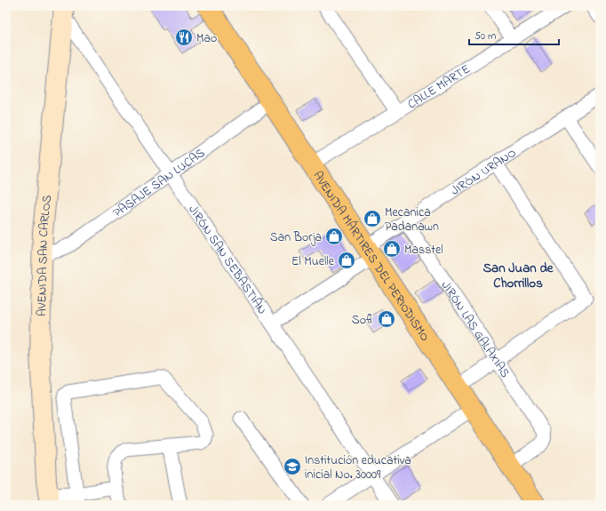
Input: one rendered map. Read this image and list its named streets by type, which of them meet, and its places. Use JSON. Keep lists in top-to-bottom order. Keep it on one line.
{"streets":{"main road":["AVENIDA SAN CARLOS","AVENIDA MÁRTIRES DEL PERIODISMO"],"street":["CALLE MARTE","JIRÓN URANO","PASAJE SAN LUCAS","JIRÓN SAN SEBASTIÁN","JIRÓN LAS GALAXIAS"]},"crossings":[["CALLE MARTE","AVENIDA MÁRTIRES DEL PERIODISMO"],["JIRÓN URANO","AVENIDA MÁRTIRES DEL PERIODISMO"],["JIRÓN URANO","JIRÓN SAN SEBASTIÁN"],["JIRÓN URANO","JIRÓN LAS GALAXIAS"],["PASAJE SAN LUCAS","AVENIDA SAN CARLOS"],["PASAJE SAN LUCAS","AVENIDA MÁRTIRES DEL PERIODISMO"],["PASAJE SAN LUCAS","JIRÓN SAN SEBASTIÁN"],["AVENIDA SAN CARLOS","JIRÓN SAN SEBASTIÁN"],["AVENIDA MÁRTIRES DEL PERIODISMO","JIRÓN LAS GALAXIAS"]],"districts":["San Juan de Chorrillos"],"places":{"restaurant":["Mao"],"shop":["Mecanica Padanawn","San Borja","Masstel","El Muelle","Sofi"],"school or university":["Institución educativa inicial No. 30009"]},"scale_bar":"50 m"}
